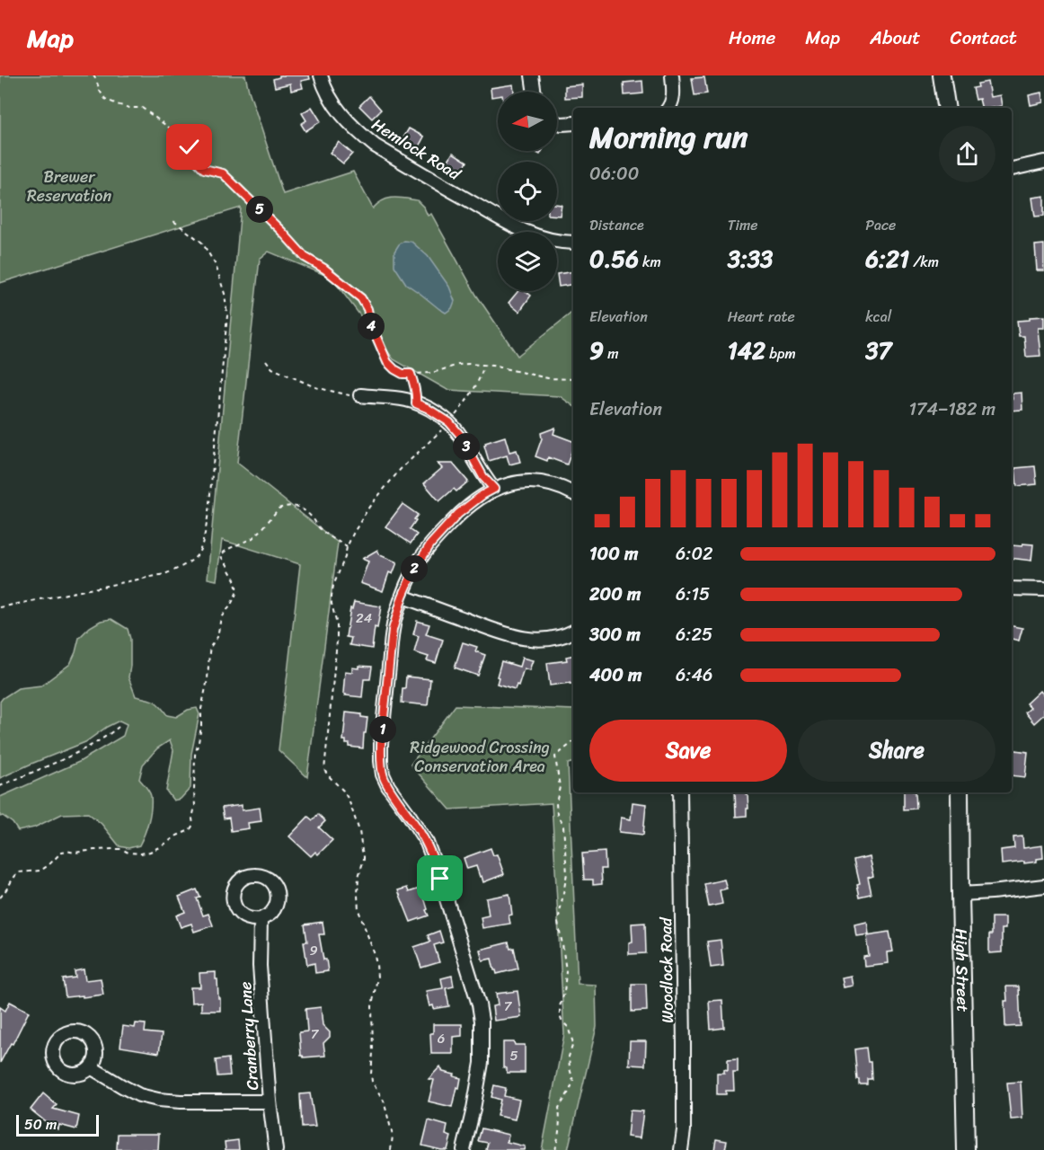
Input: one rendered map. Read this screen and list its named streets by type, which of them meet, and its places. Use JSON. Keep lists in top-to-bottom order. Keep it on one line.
{"streets":{"main road":["High Street"],"street":["Hemlock Road","Woodlock Road","Cranberry Lane"]},"parks":["Brewer Reservation","Ridgewood Crossing Conservation Area"],"house_numbers":["24","9","7","7","6","5"],"scale_bar":"50 m","north":"left","page":{"header":"Map","nav":["Home","Map","About","Contact"],"heading":["Morning run","06:00"],"pins":["5","4","3","2","1"],"stats":[["Distance","0.56 km"],["Time","3:33"],["Pace","6:21 /km"],["Elevation","9 m"],["Heart rate","142 bpm"],["kcal","37"]],"chart":["Elevation","174–182 m"],"list":[{"name":"100 m","note":"6:02"},{"name":"200 m","note":"6:15"},{"name":"300 m","note":"6:25"},{"name":"400 m","note":"6:46"}],"buttons":["Save","Share"],"scale":"50 m"}}
